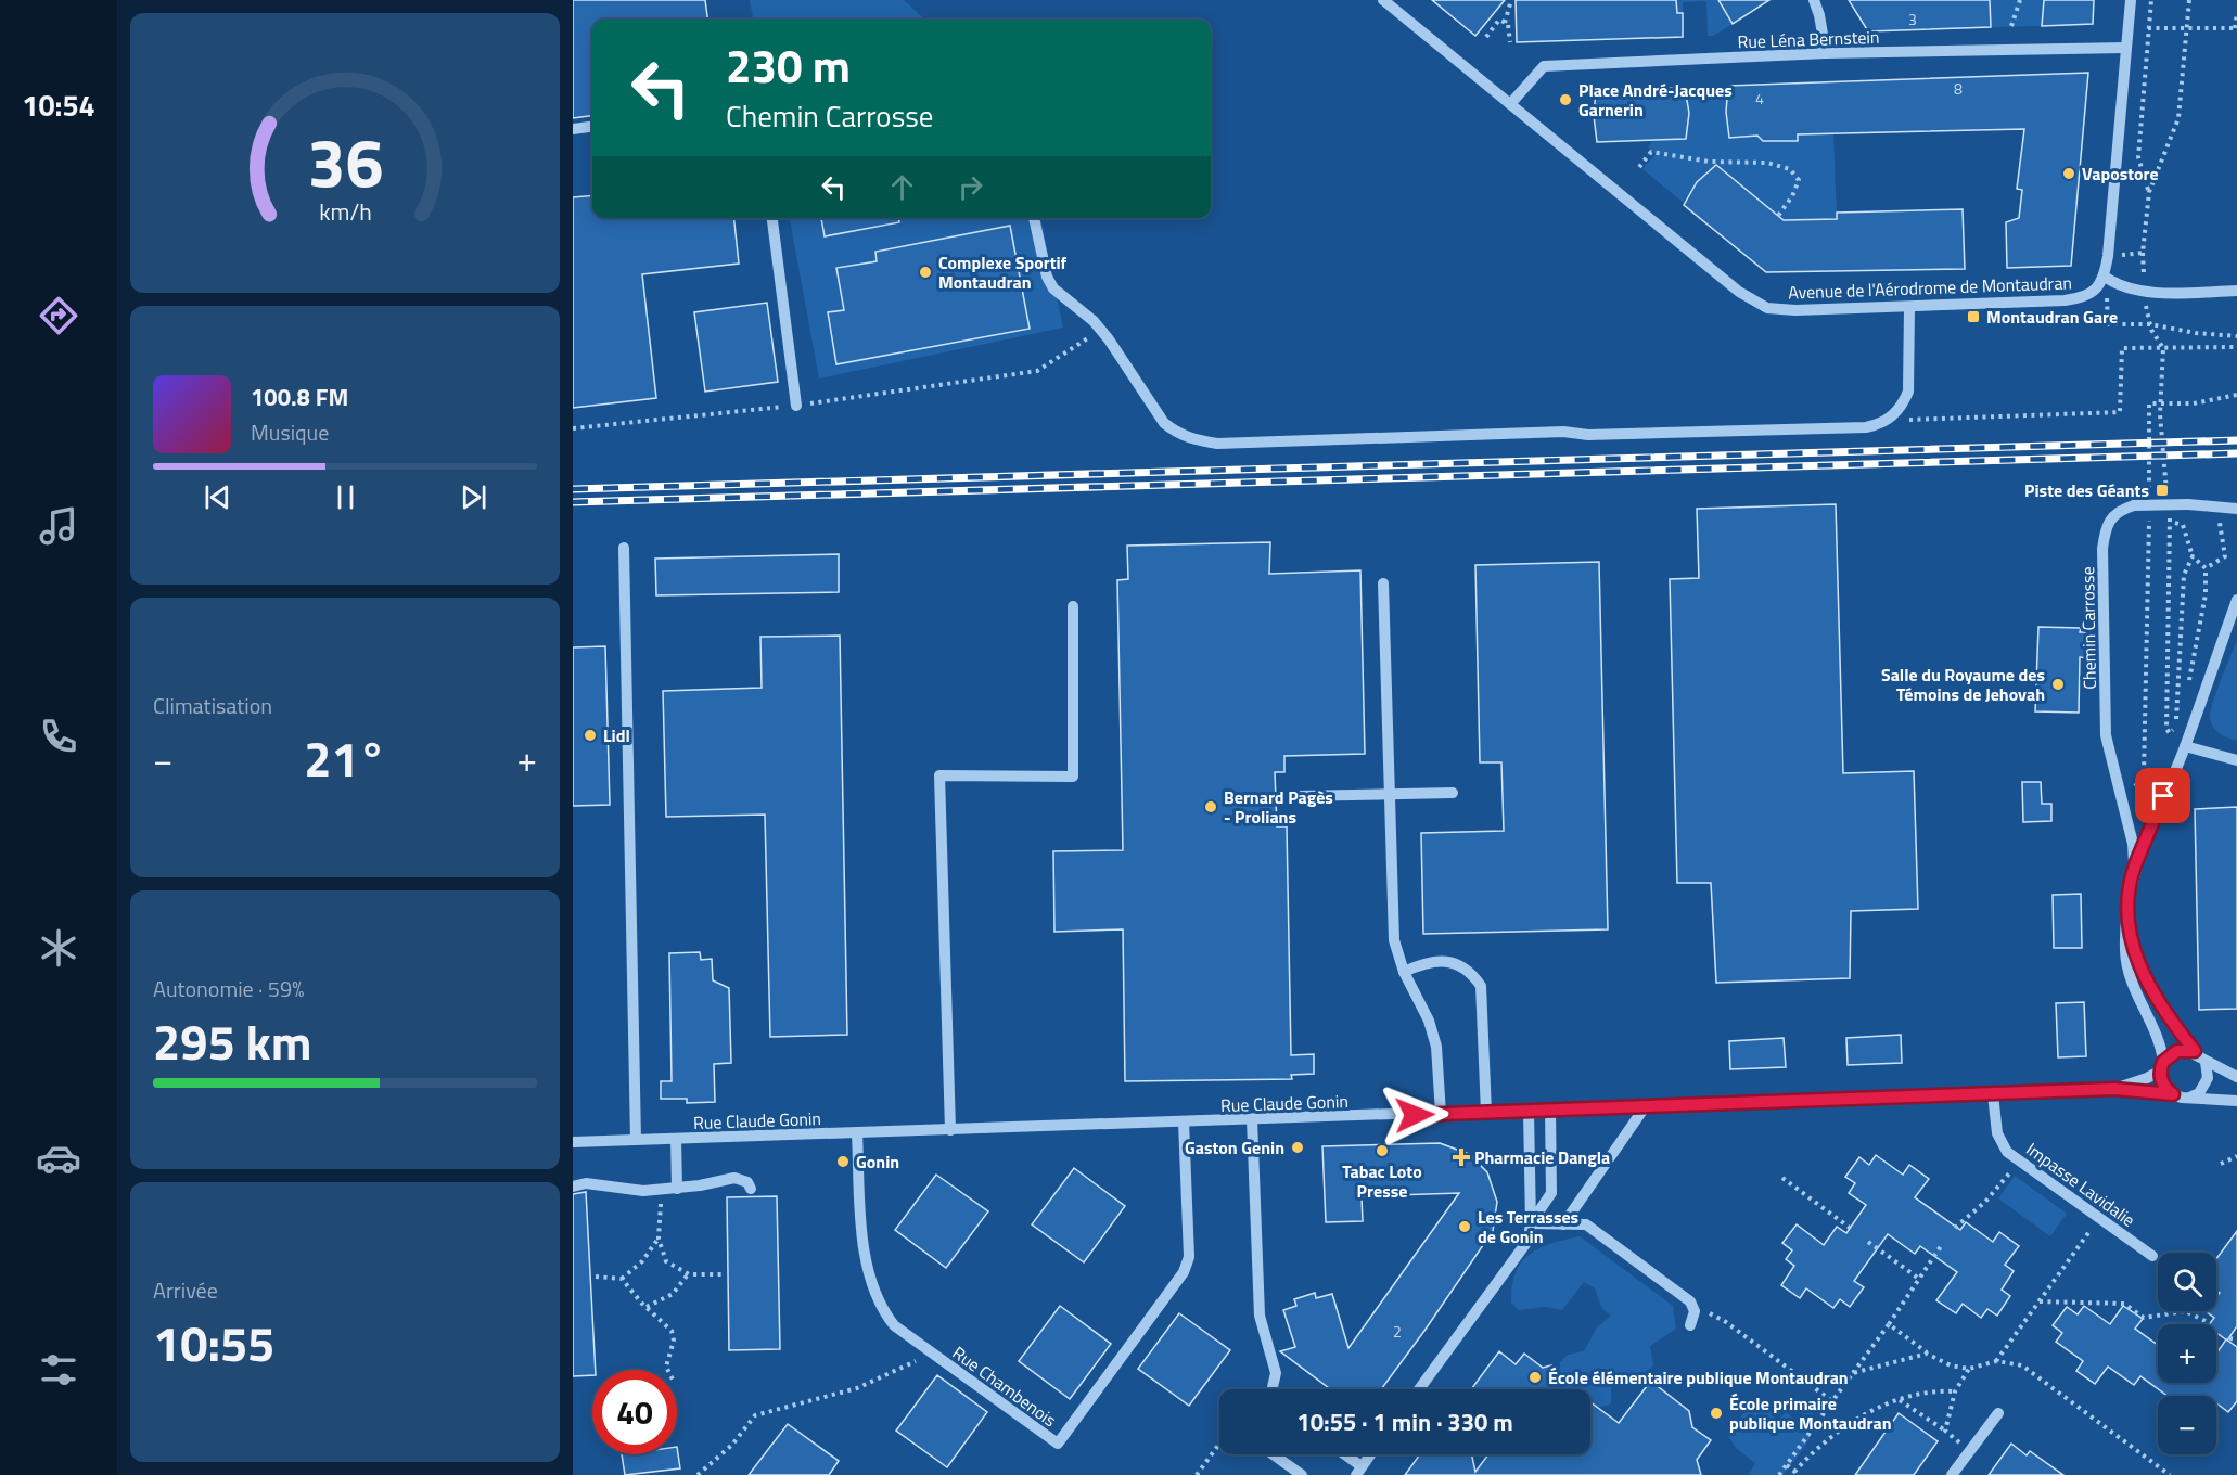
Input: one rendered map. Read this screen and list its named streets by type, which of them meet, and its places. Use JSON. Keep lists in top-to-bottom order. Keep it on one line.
{"streets":{"street":["Rue Léna Bernstein","Avenue de l'Aérodrome de Montaudran","Chemin Carrosse","Rue Claude Gonin","Impasse Lavidalie","Rue Chambenois"]},"crossings":[["Rue Léna Bernstein","Avenue de l'Aérodrome de Montaudran"],["Chemin Carrosse","Rue Claude Gonin"],["Rue Claude Gonin","Impasse Lavidalie"],["Rue Claude Gonin","Rue Chambenois"]],"places":{"other":["Place André-Jacques Garnerin","Vapostore","Complexe Sportif Montaudran","Salle du Royaume des Témoins de Jehovah","Lidl","Bernard Pagès - Prolians","Gaston Genin","Tabac Loto Presse","Gonin","Les Terrasses de Gonin","École élémentaire publique Montaudran","École primaire publique Montaudran"],"transit":["Montaudran Gare","Piste des Géants"],"health":["Pharmacie Dangla"]},"house_numbers":["3","8","4","2"],"page":{"tabs":"10:54","turn":["230 m","Chemin Carrosse"],"song":["100.8 FM","Musique"],"tile":["Climatisation",["Autonomie · 59%","295 km"],["Arrivée","10:55"]],"heat":["−","21°","+"],"map_buttons":["+","−"],"limit":"40","trip":"10:55 · 1 min · 330 m","gauge":["36","km/h"]}}
